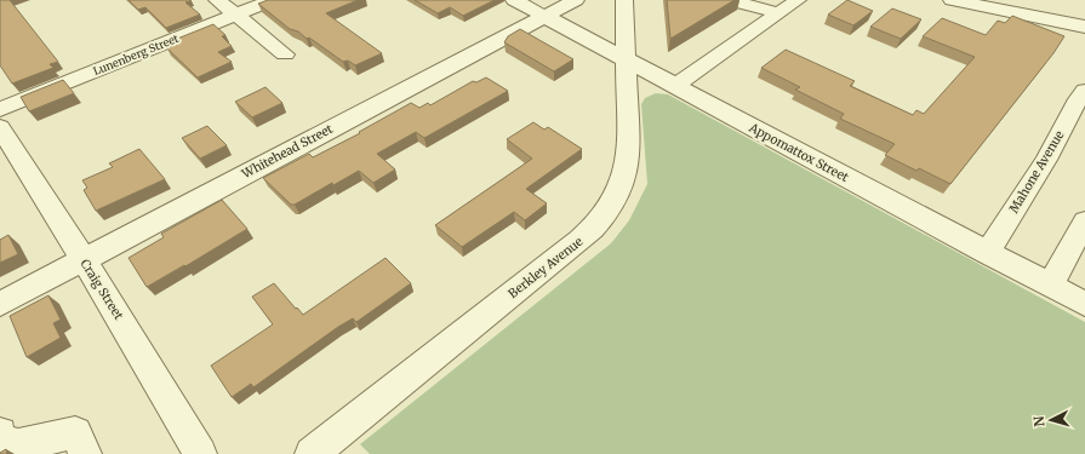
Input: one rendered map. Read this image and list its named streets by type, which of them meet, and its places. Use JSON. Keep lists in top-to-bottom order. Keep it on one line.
{"streets":{"street":["Lunenberg Street","Whitehead Street","Appomattox Street","Mahone Avenue","Berkley Avenue","Craig Street"]},"crossings":[["Whitehead Street","Appomattox Street"],["Whitehead Street","Craig Street"],["Appomattox Street","Mahone Avenue"],["Appomattox Street","Berkley Avenue"]],"north":"left"}
